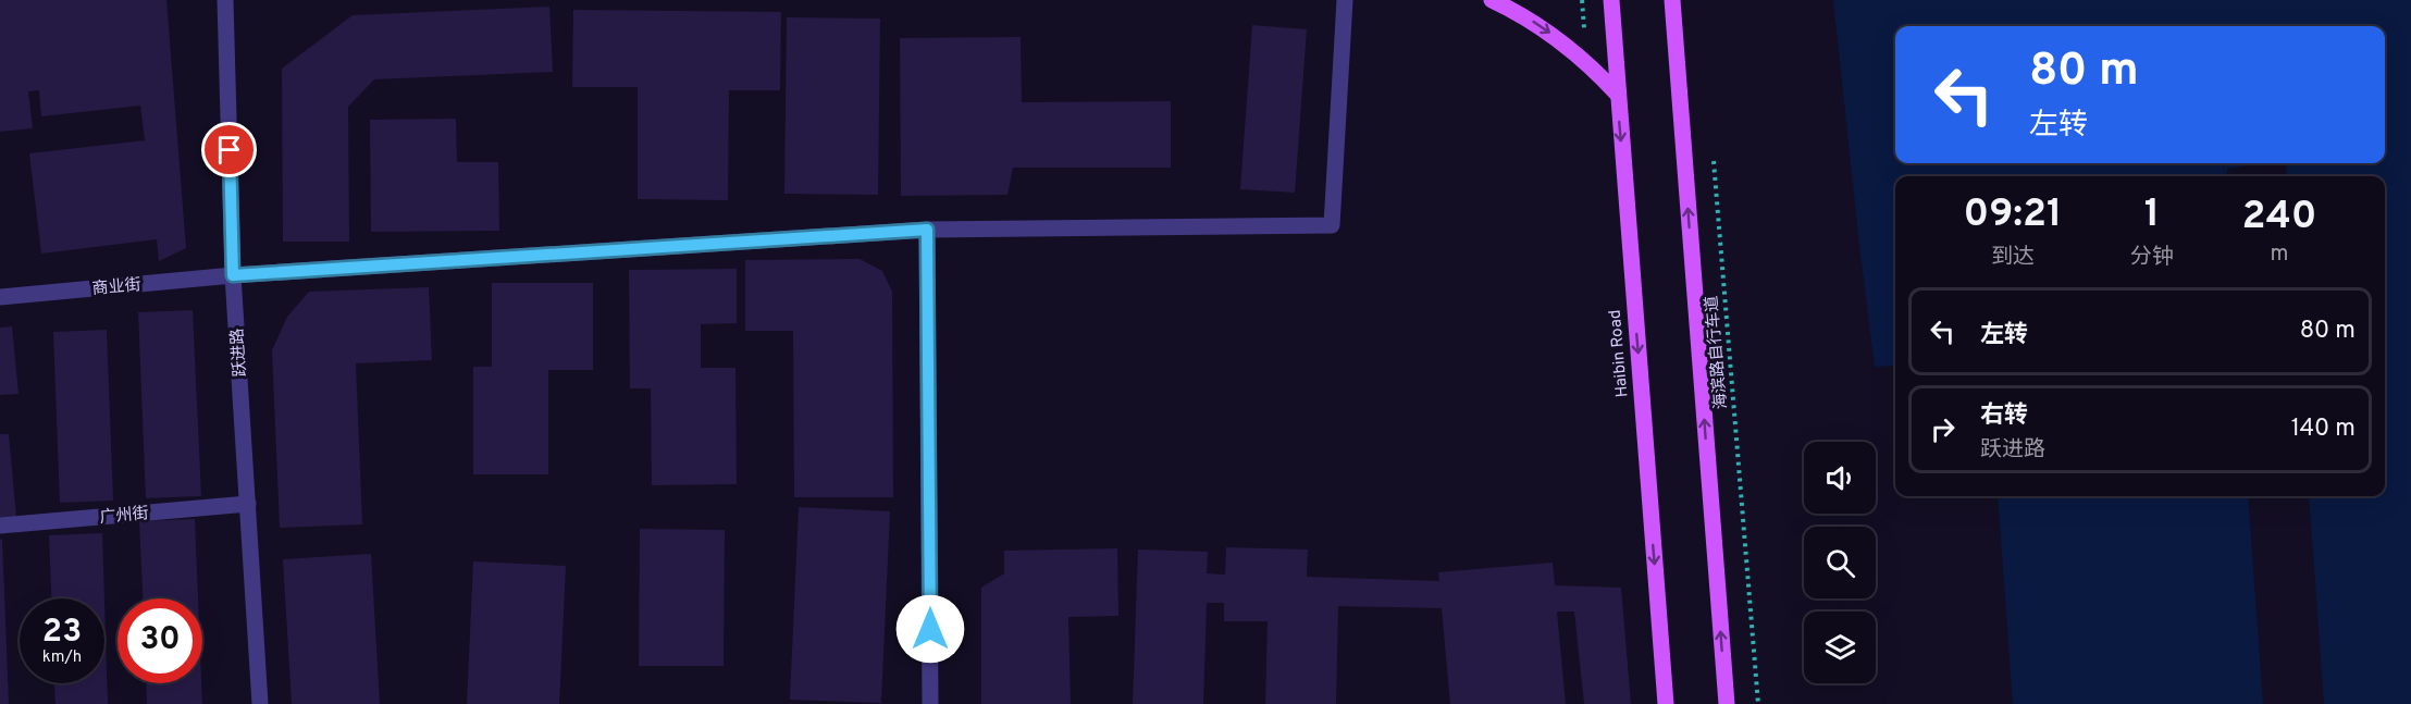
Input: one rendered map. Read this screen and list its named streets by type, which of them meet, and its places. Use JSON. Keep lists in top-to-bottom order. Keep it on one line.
{"streets":{"main road":["Haibin Road"],"street":["商业街","跃进路","广州街"],"path":["海滨路自行车道"]},"crossings":[["商业街","跃进路"],["跃进路","广州街"]],"page":{"turn":["80 m","左转"],"eta":["09:21","到达","1","分钟","240","m"],"list":[{"name":"左转","value":"80 m"},{"name":"右转","note":"跃进路","value":"140 m"}],"speed":"23 km/h","limit":"30"}}
